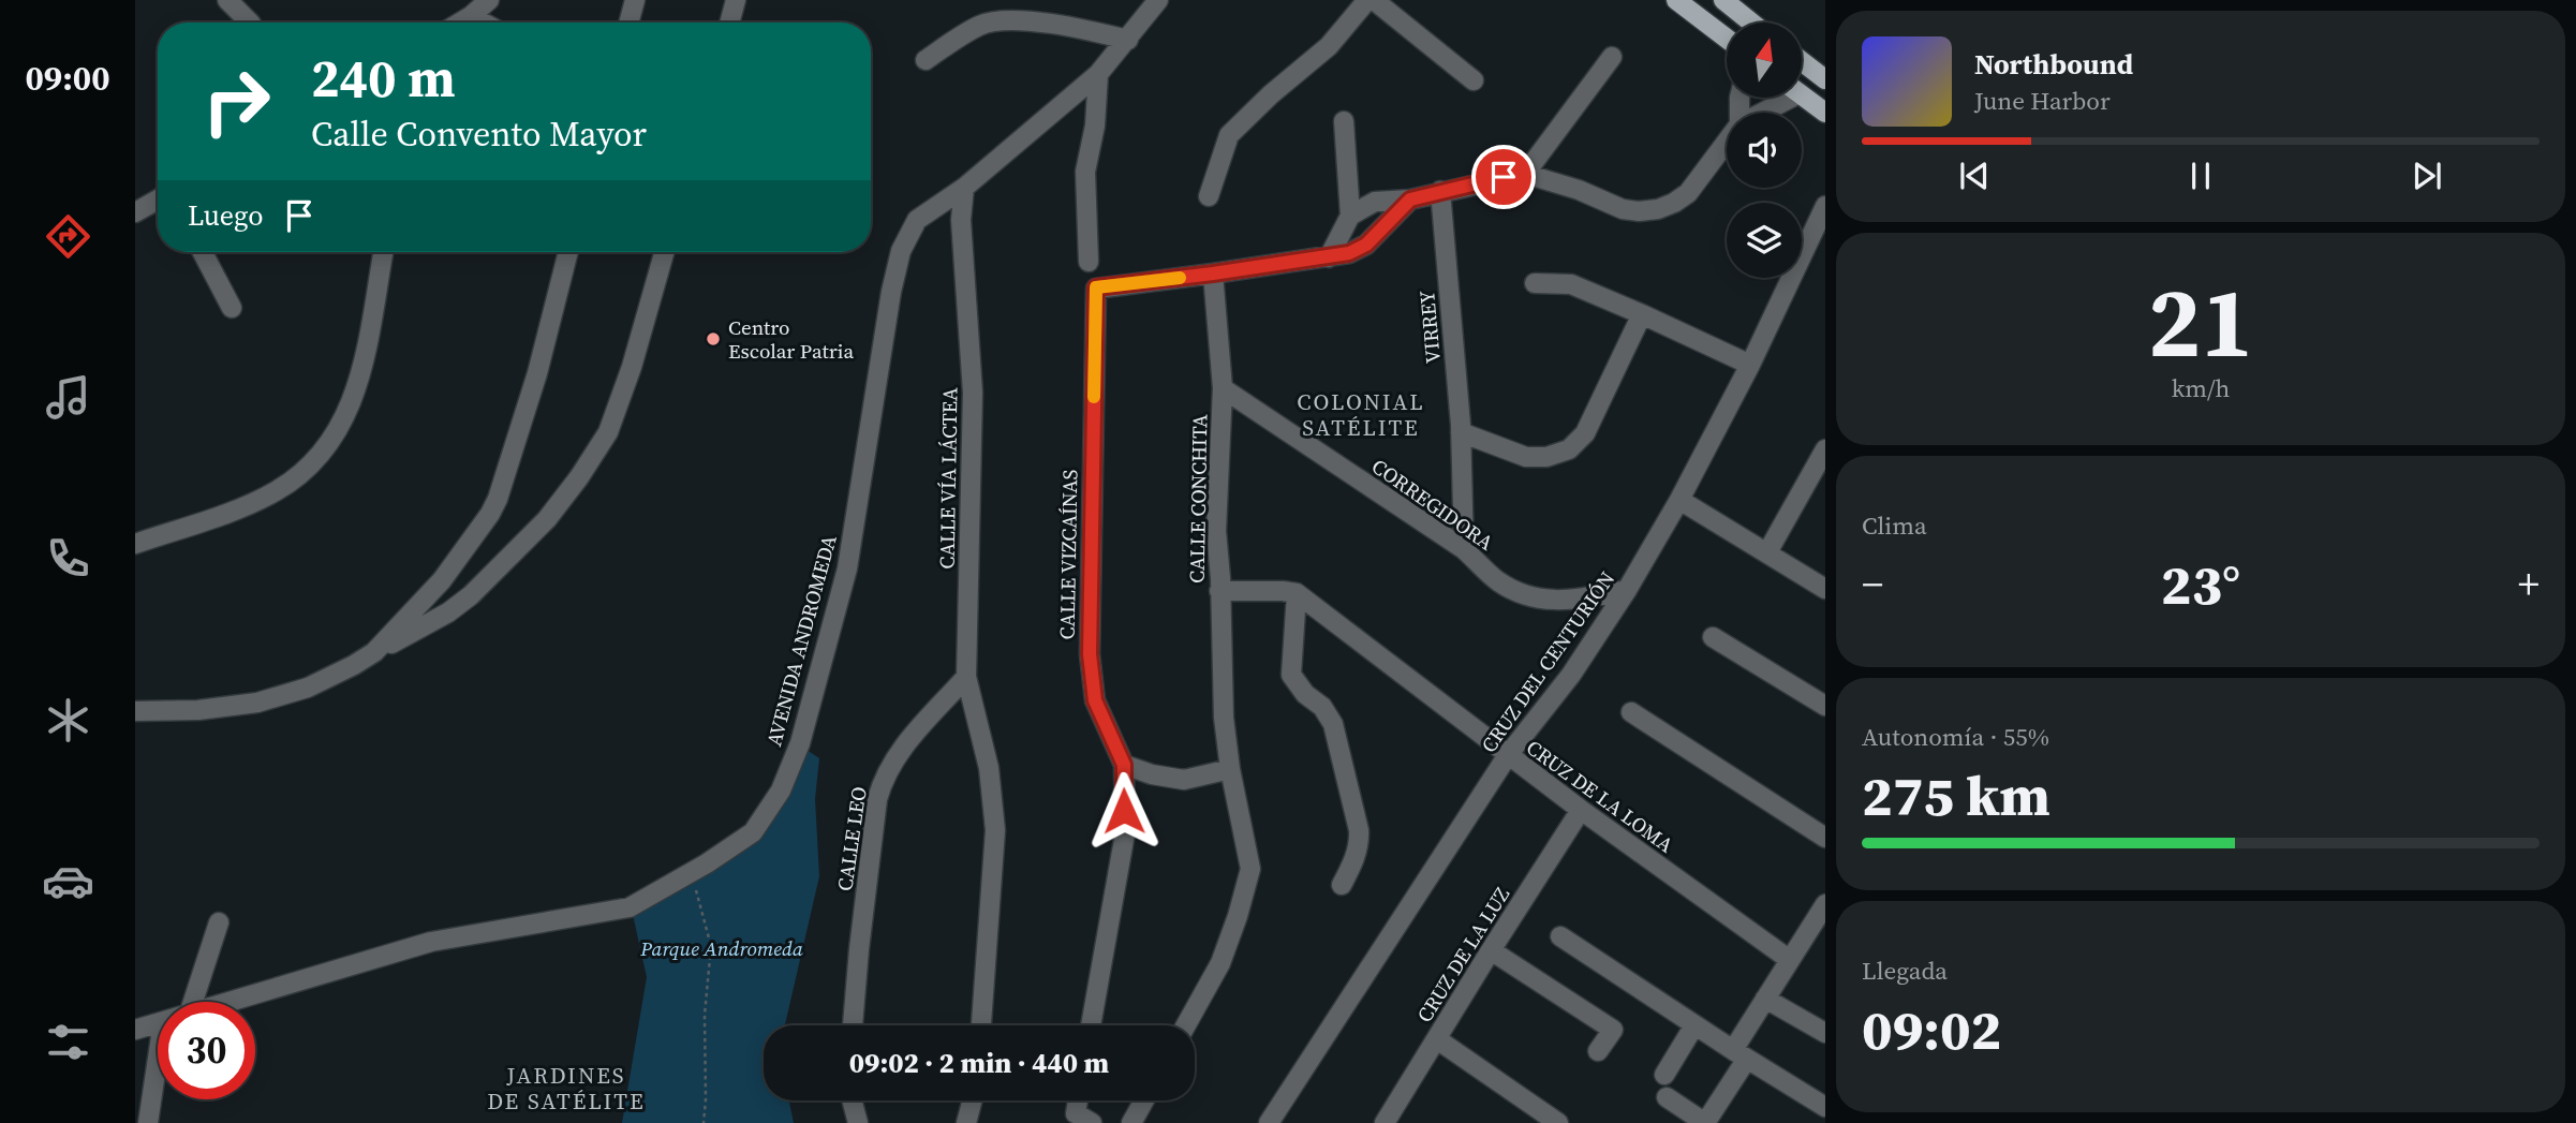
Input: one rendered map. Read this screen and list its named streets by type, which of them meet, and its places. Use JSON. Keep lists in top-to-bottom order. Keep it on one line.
{"streets":{"street":["VIRREY","CALLE VÍA LÁCTEA","CALLE CONCHITA","CORREGIDORA","CALLE VIZCAÍNAS","AVENIDA ANDROMEDA","CRUZ DEL CENTURIÓN","CRUZ DE LA LOMA","CALLE LEO","CRUZ DE LA LUZ"]},"crossings":[["VIRREY","CORREGIDORA"],["CALLE VÍA LÁCTEA","AVENIDA ANDROMEDA"],["CALLE VÍA LÁCTEA","CALLE LEO"],["CALLE CONCHITA","CORREGIDORA"],["CALLE CONCHITA","CALLE VIZCAÍNAS"],["CORREGIDORA","CRUZ DEL CENTURIÓN"],["CRUZ DEL CENTURIÓN","CRUZ DE LA LOMA"],["CRUZ DE LA LOMA","CRUZ DE LA LUZ"]],"districts":["COLONIAL SATÉLITE","JARDINES DE SATÉLITE"],"parks":["Parque Andromeda"],"places":["Centro Escolar Patria"],"north":"top","page":{"tabs":"09:00","turn":["240 m","Calle Convento Mayor"],"song":["Northbound","June Harbor"],"then":"Luego","tile":[["21","km/h"],"Clima",["Autonomía · 55%","275 km"],["Llegada","09:02"]],"heat":["−","23°","+"],"limit":"30","trip":"09:02 · 2 min · 440 m"}}
